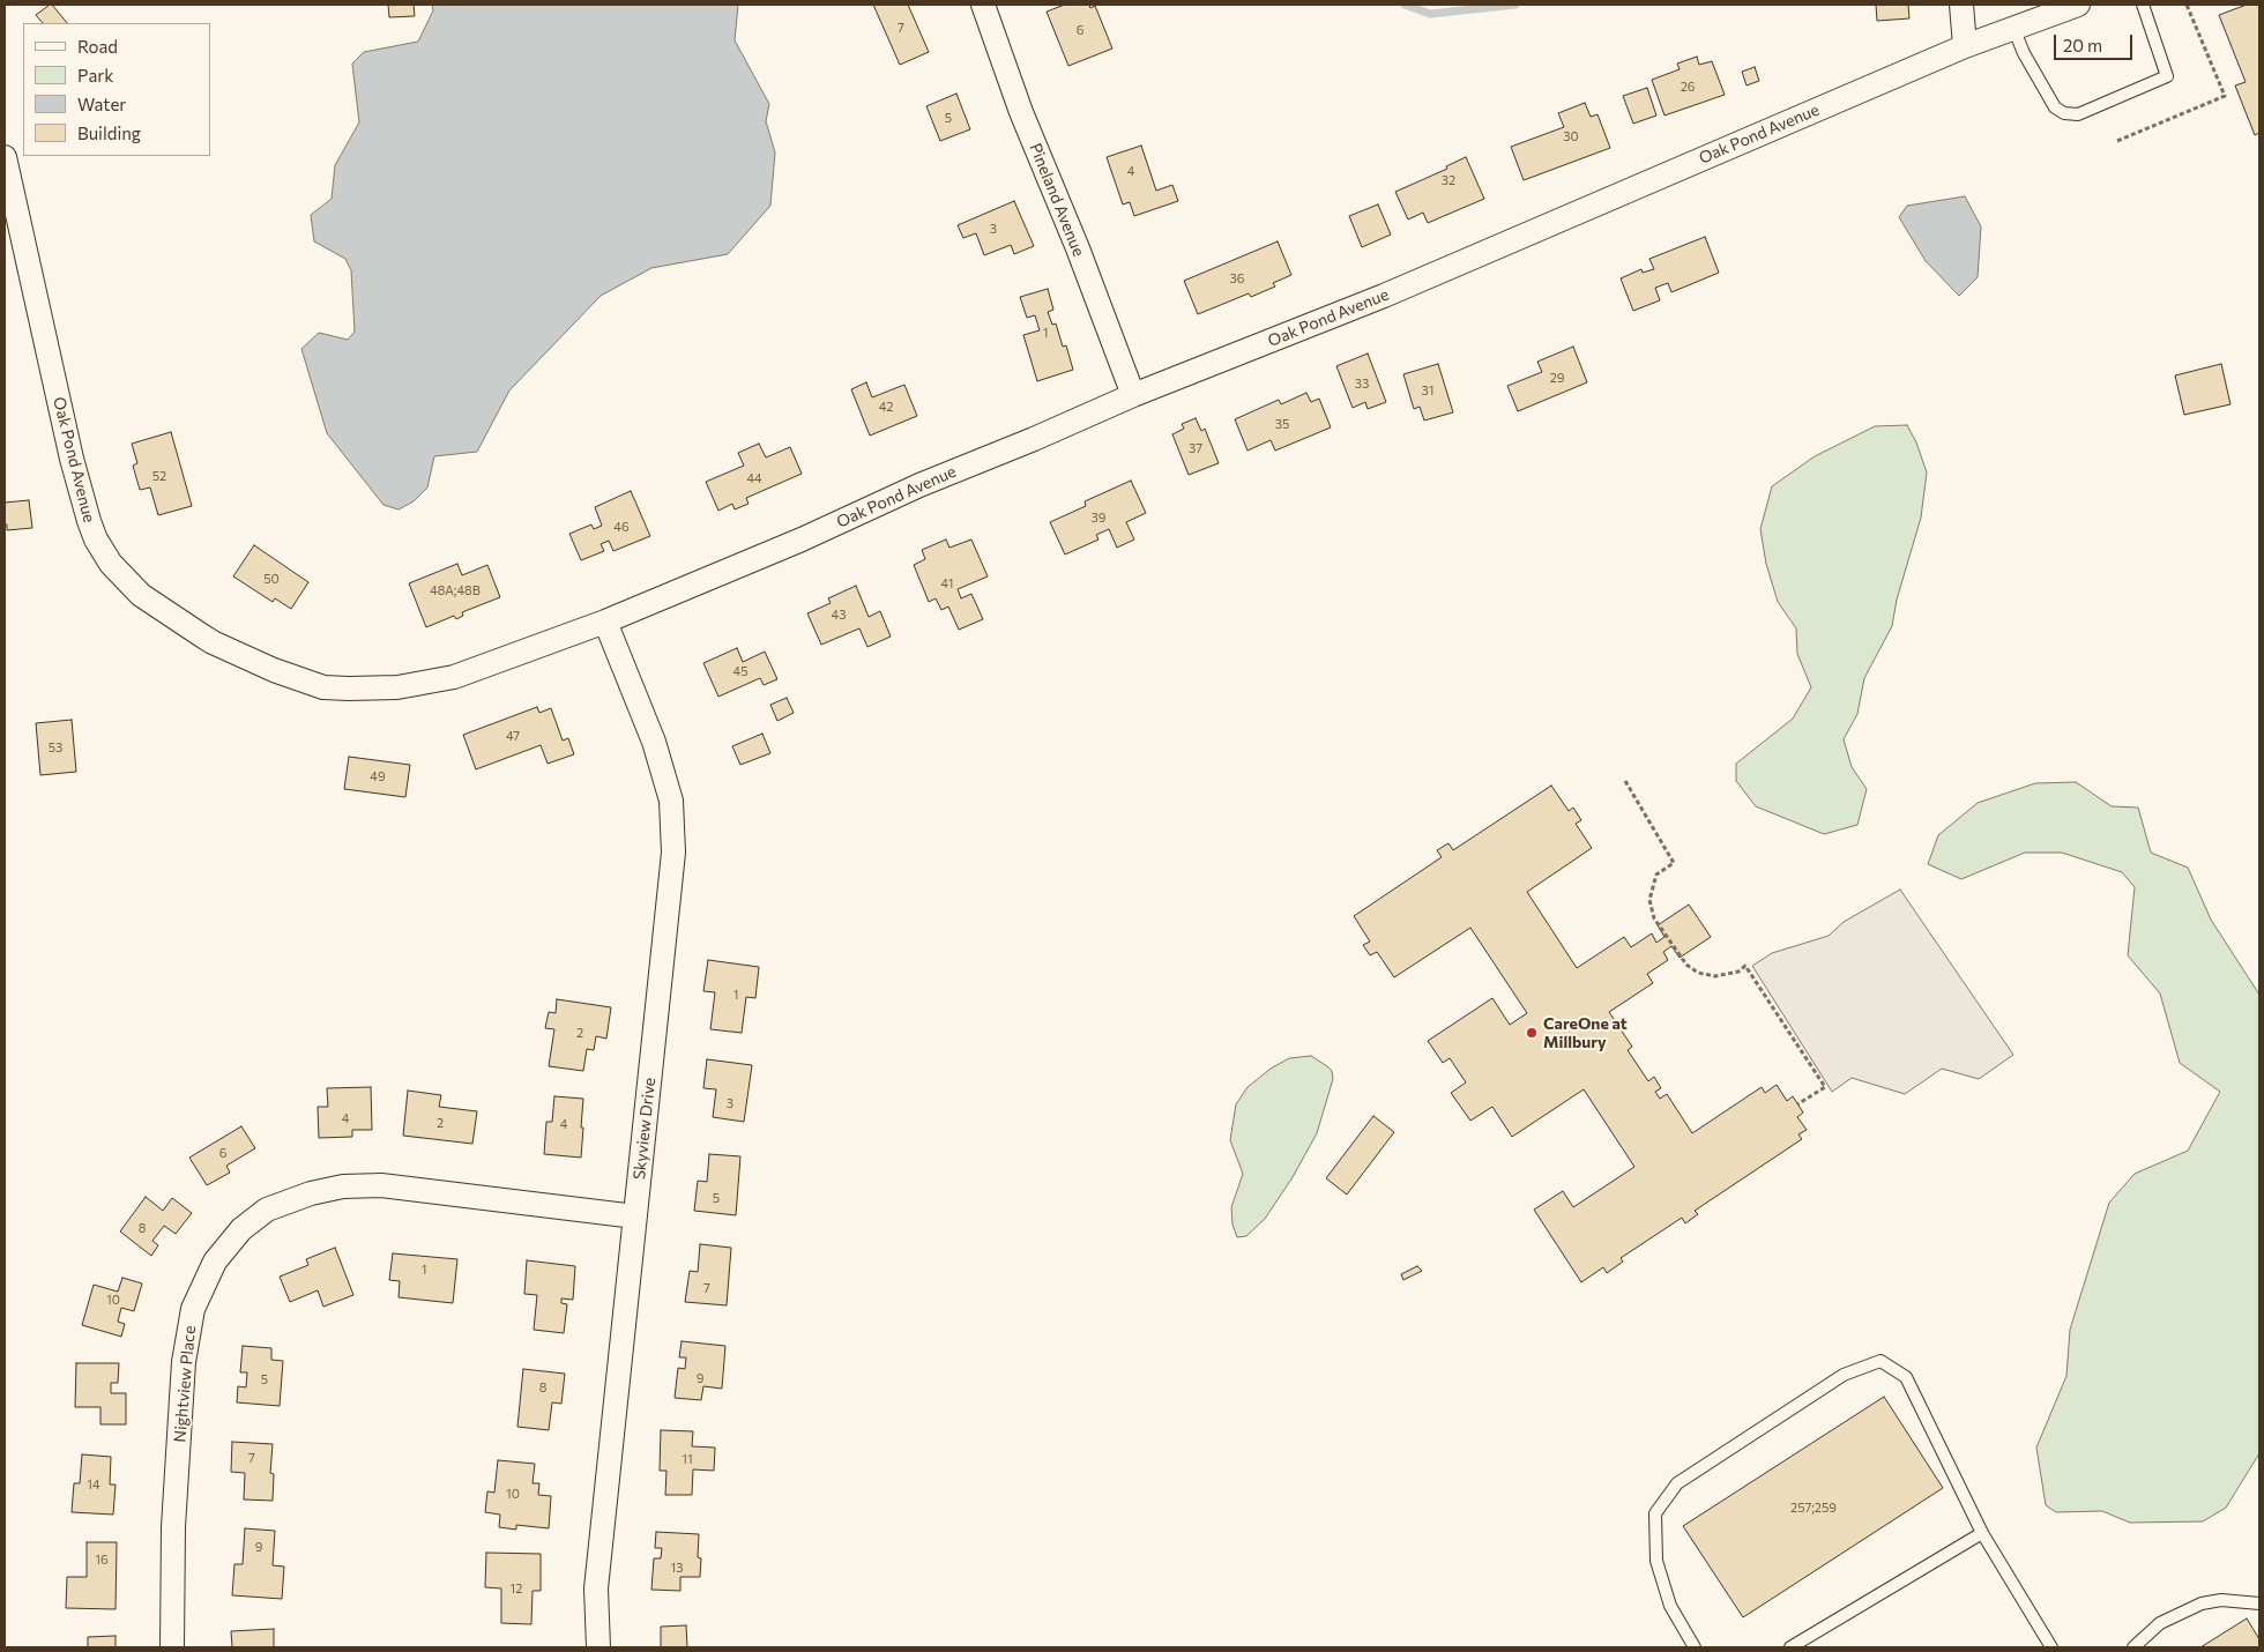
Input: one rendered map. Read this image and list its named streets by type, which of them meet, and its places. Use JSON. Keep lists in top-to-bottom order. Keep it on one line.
{"streets":{"street":["Oak Pond Avenue","Pineland Avenue","Skyview Drive","Nightview Place"]},"crossings":[["Oak Pond Avenue","Pineland Avenue"],["Oak Pond Avenue","Skyview Drive"],["Skyview Drive","Nightview Place"]],"places":["CareOne at Millbury"],"house_numbers":["7","6","26","5","30","4","32","3","36","1","29","33","31","42","35","37","52","44","39","46","50","41","48A;48B","43","45","47","53","49","1","2","3","4","2","4","6","5","8","1","7","10","9","5","8","7","11","14","10","257;259","9","16","13","12"],"legend":["Road","Park","Water","Building"],"scale_bar":"20 m"}
